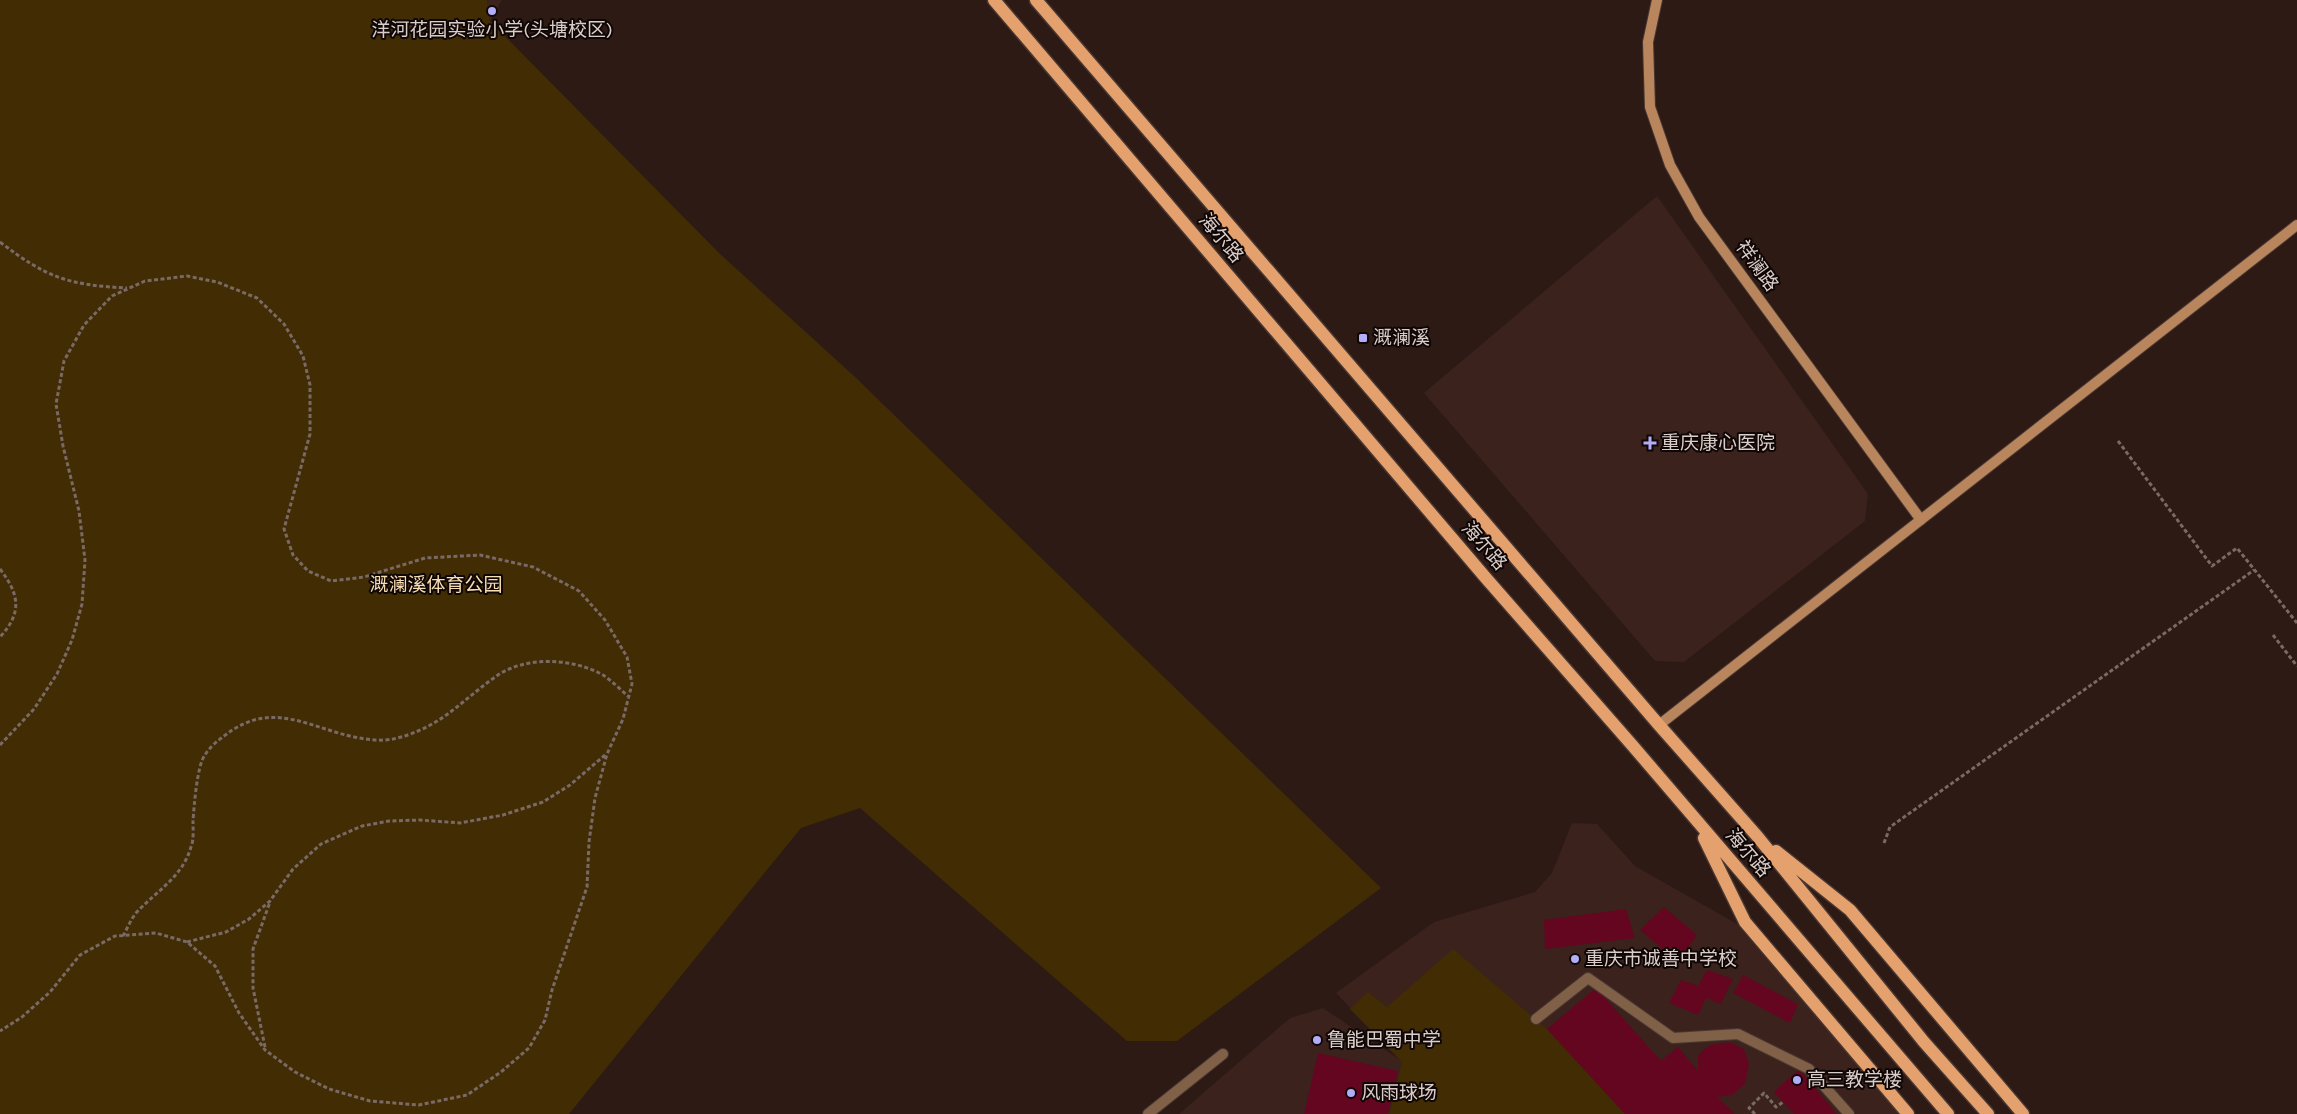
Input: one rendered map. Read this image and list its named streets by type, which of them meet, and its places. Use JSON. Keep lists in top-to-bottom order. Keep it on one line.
{"streets":{"main road":["海尔路"],"street":["祥澜路"]},"parks":["溉澜溪体育公园"],"places":{"other":["洋河花园实验小学(头塘校区)","重庆市诚善中学校","鲁能巴蜀中学","高三教学楼","风雨球场"],"transit":["溉澜溪"],"health":["重庆康心医院"]}}
